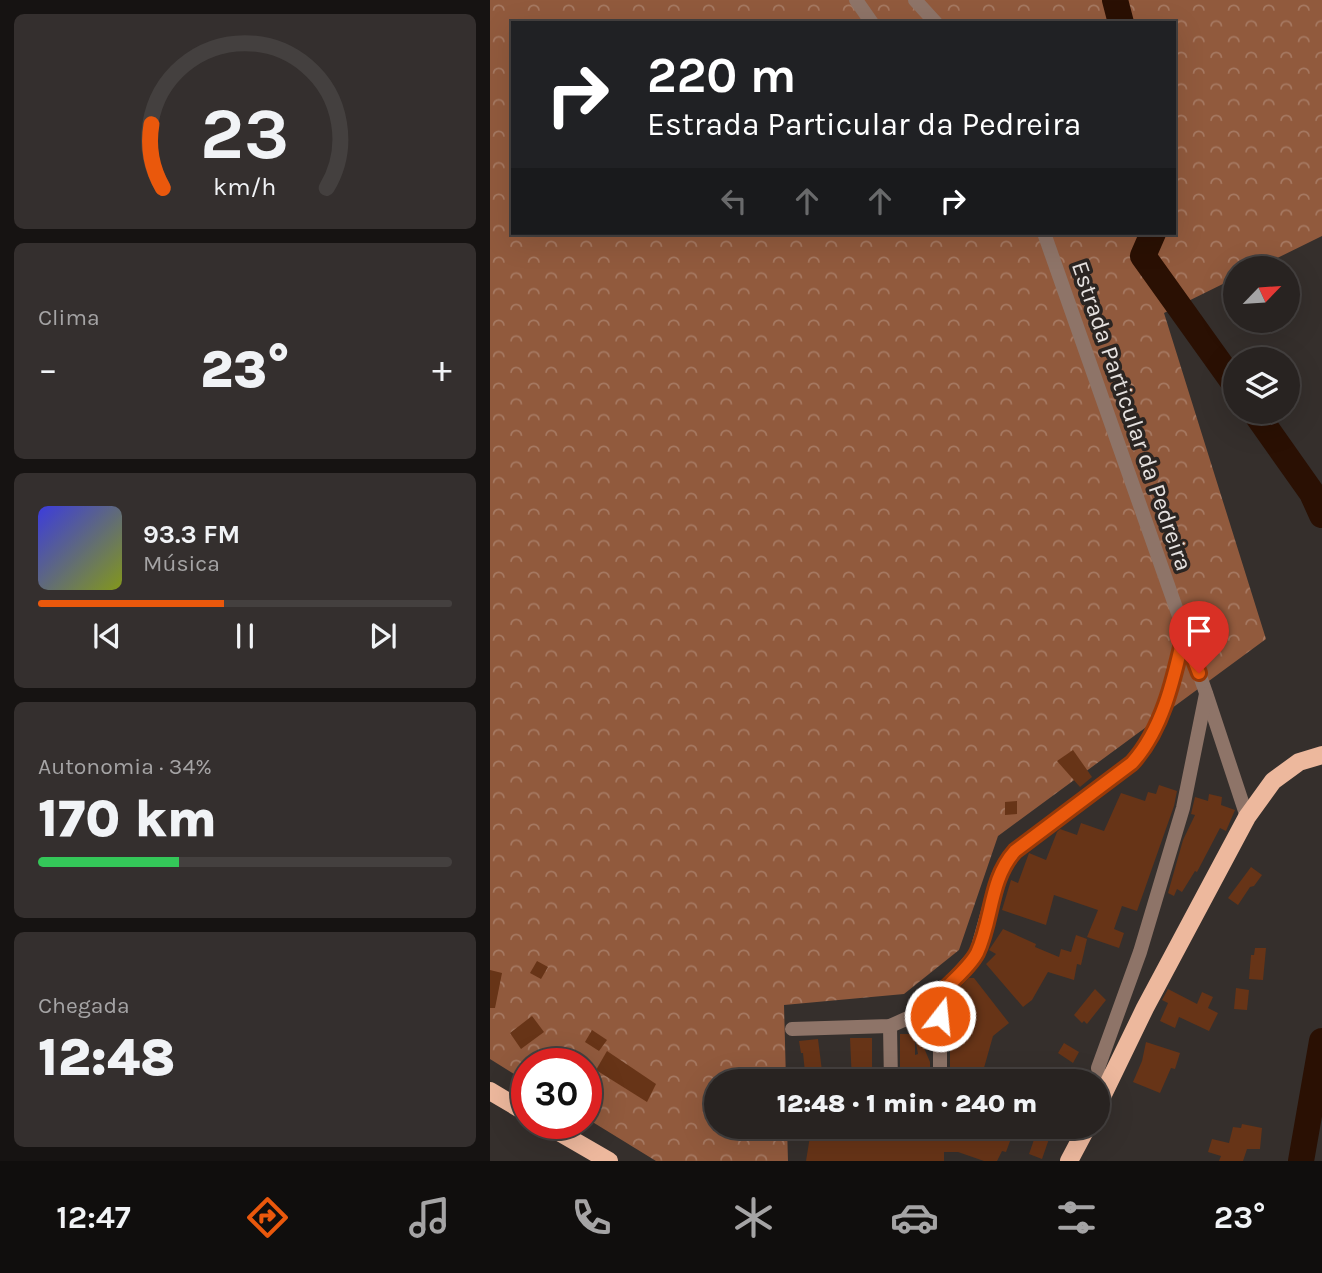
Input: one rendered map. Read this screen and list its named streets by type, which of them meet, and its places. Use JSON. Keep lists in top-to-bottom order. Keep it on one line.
{"streets":{"street":["Estrada Particular da Pedreira"]},"north":"top right","page":{"turn":["220 m","Estrada Particular da Pedreira"],"tile":["Clima",["Autonomia · 34%","170 km"],["Chegada","12:48"]],"heat":["−","23°","+"],"song":["93.3 FM","Música"],"limit":"30","trip":"12:48 · 1 min · 240 m","tabs":["12:47","23°"],"gauge":["23","km/h"]}}
